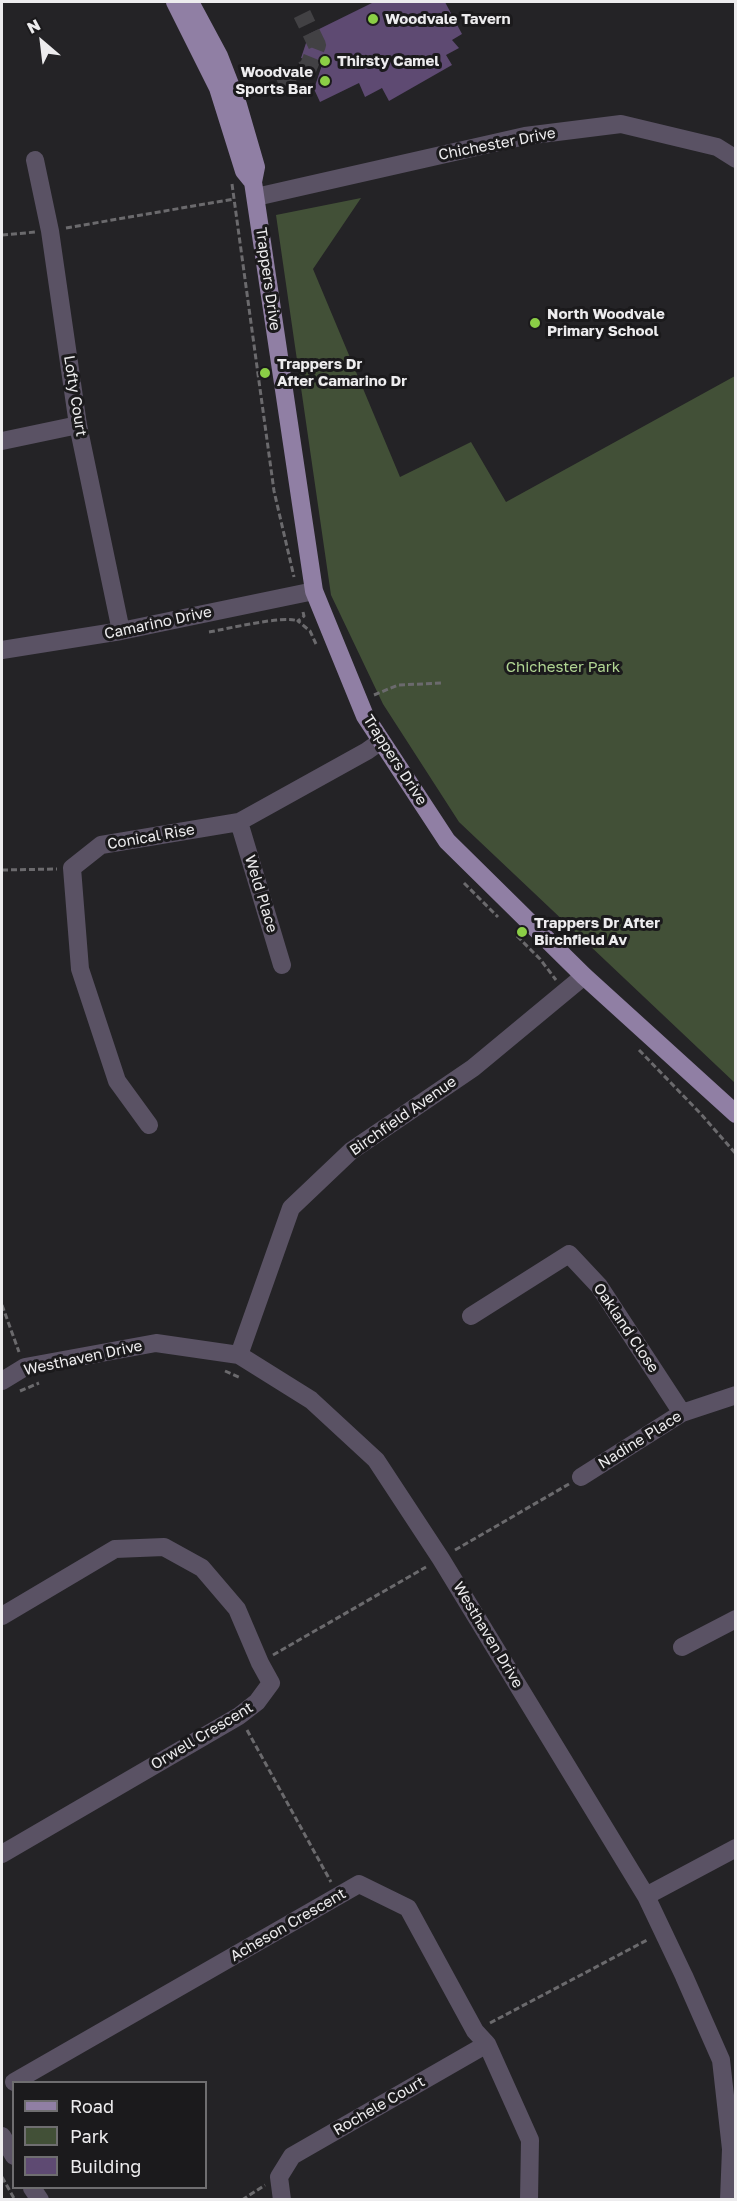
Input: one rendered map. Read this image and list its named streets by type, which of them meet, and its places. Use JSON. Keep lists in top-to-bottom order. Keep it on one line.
{"streets":{"main road":["Trappers Drive"],"street":["Chichester Drive","Lofty Court","Camarino Drive","Conical Rise","Weld Place","Birchfield Avenue","Oakland Close","Westhaven Drive","Nadine Place","Orwell Crescent","Acheson Crescent","Rochele Court"]},"crossings":[["Chichester Drive","Trappers Drive"],["Trappers Drive","Camarino Drive"],["Trappers Drive","Conical Rise"],["Trappers Drive","Birchfield Avenue"],["Lofty Court","Camarino Drive"],["Conical Rise","Weld Place"],["Birchfield Avenue","Westhaven Drive"],["Oakland Close","Nadine Place"],["Acheson Crescent","Rochele Court"]],"parks":["Chichester Park"],"places":["Woodvale Tavern","Thirsty Camel","Woodvale Sports Bar","North Woodvale Primary School","Trappers Dr After Camarino Dr","Trappers Dr After Birchfield Av"],"legend":["Road","Park","Building"],"north":"top left"}
